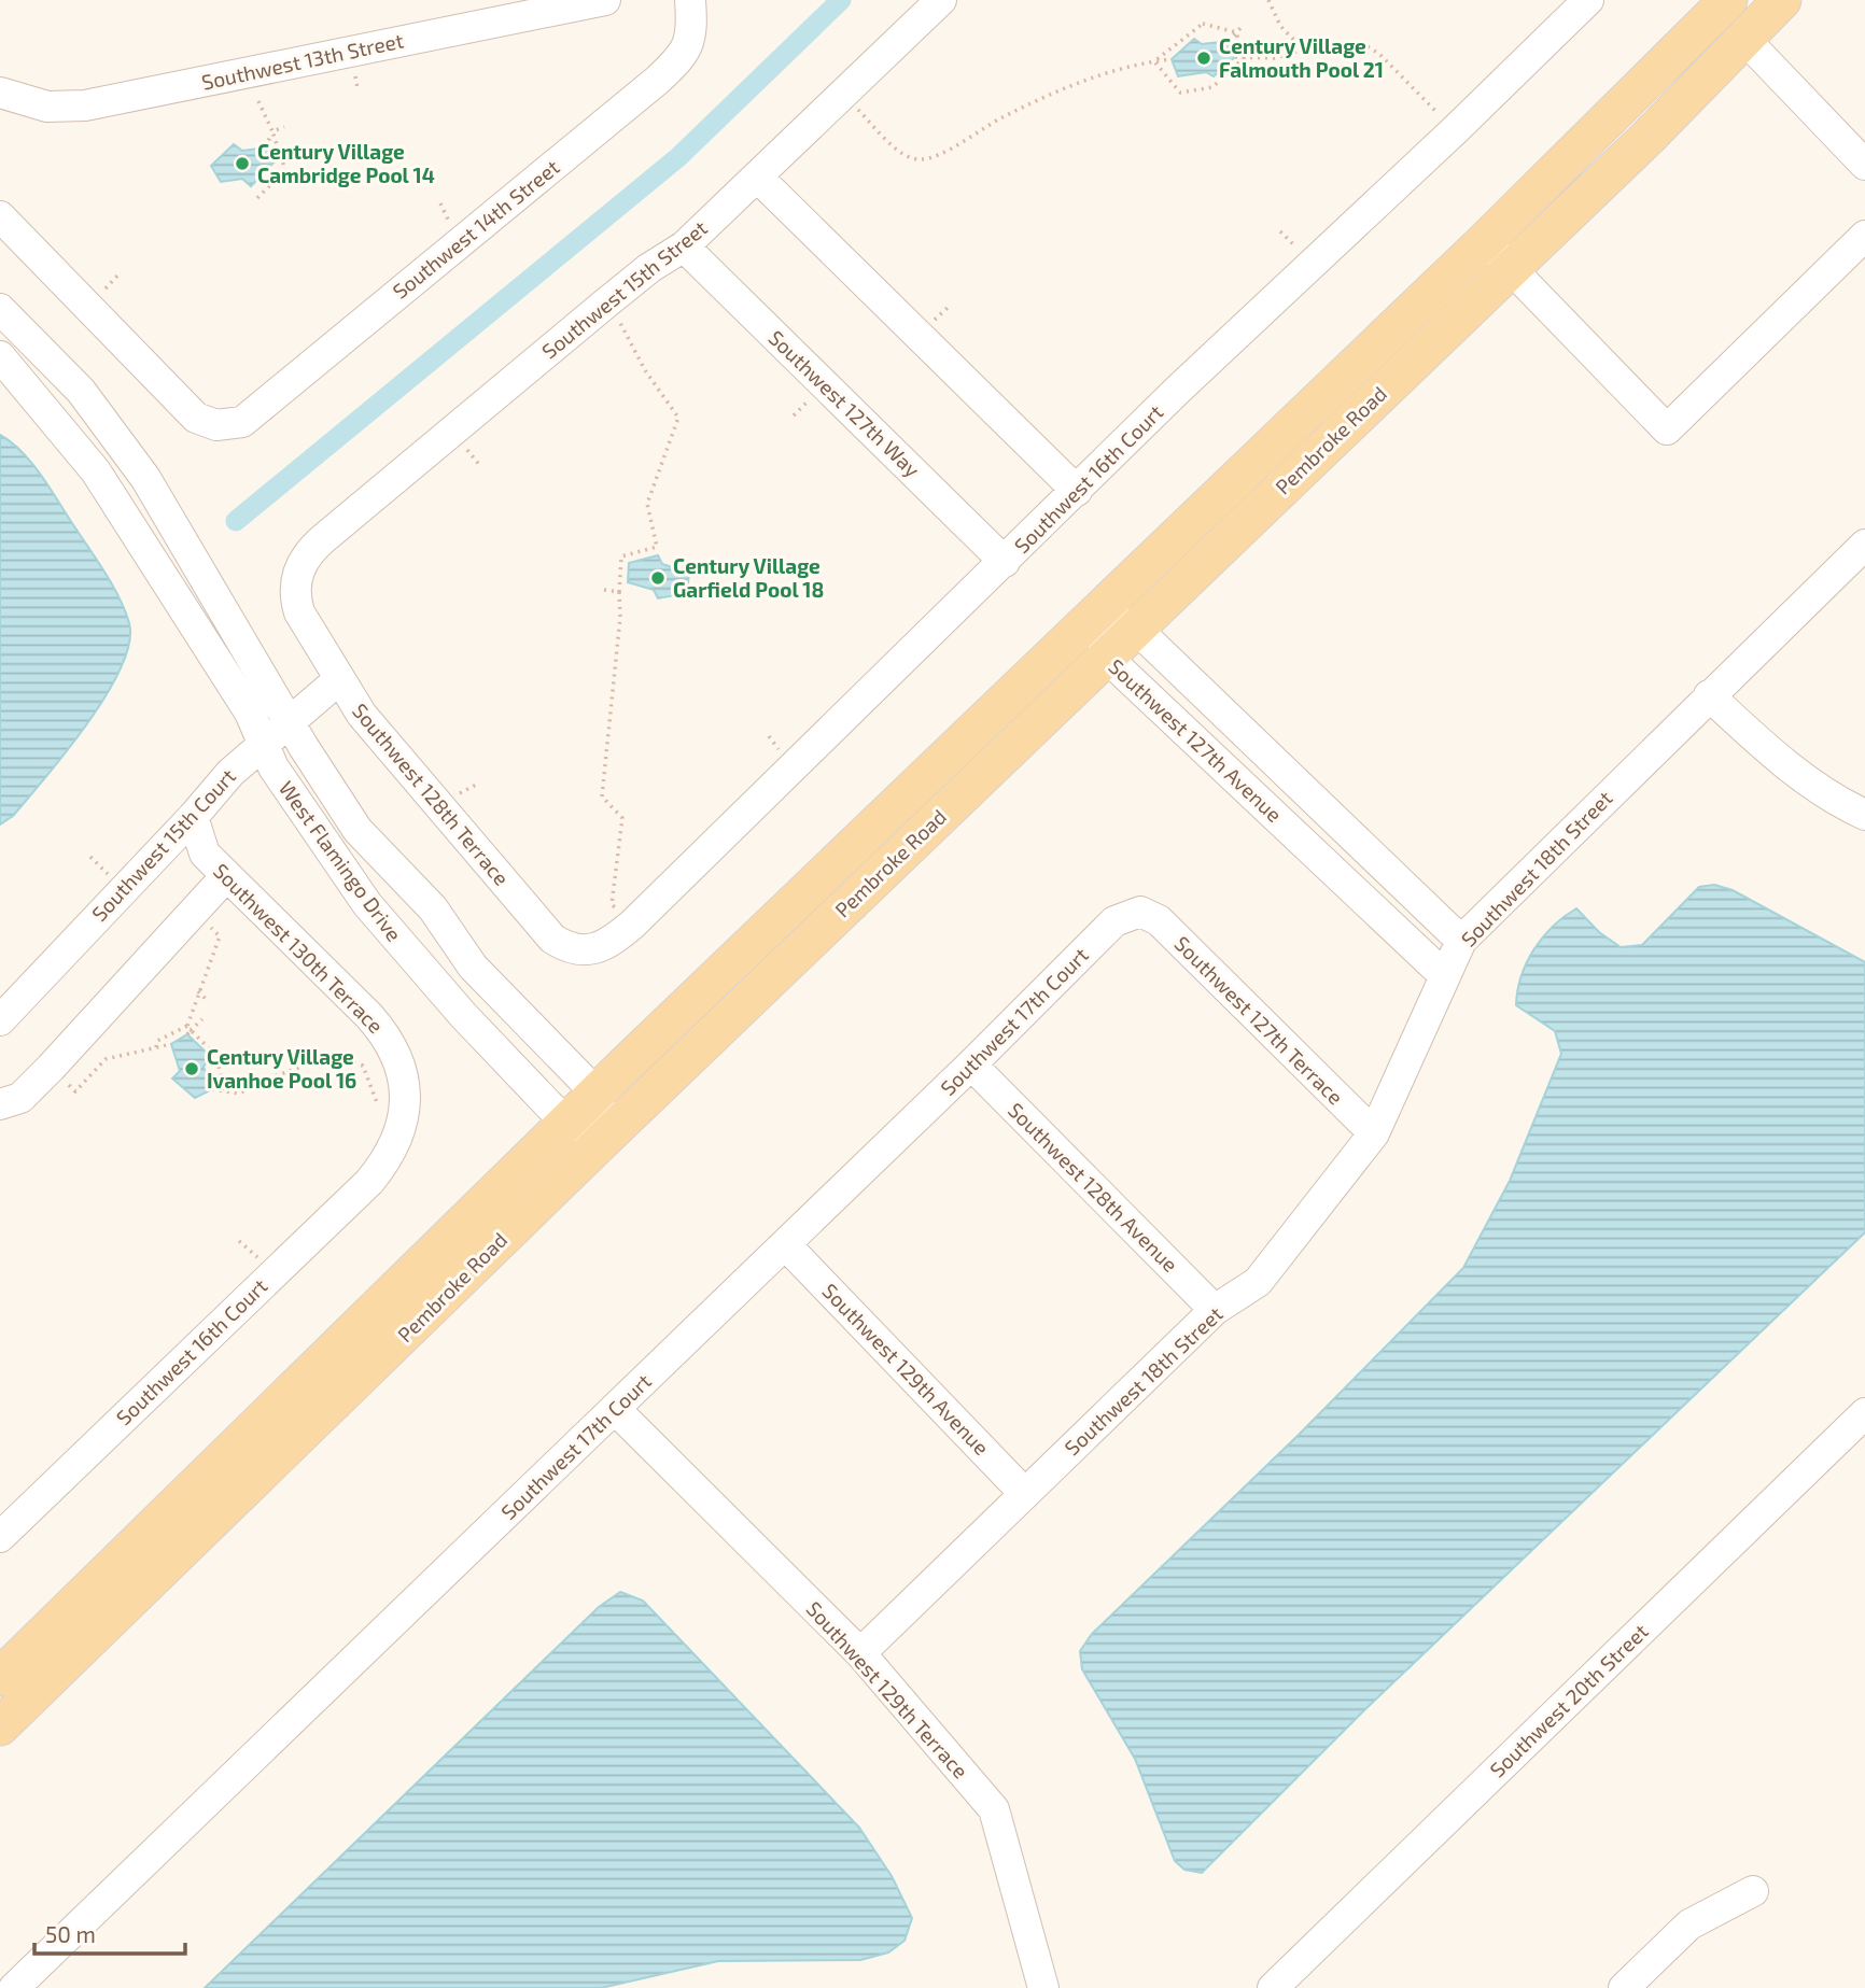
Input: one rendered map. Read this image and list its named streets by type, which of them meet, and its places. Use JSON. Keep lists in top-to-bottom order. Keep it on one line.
{"streets":{"main road":["Pembroke Road"],"street":["Southwest 13th Street","Southwest 14th Street","Southwest 15th Street","Southwest 127th Way","Southwest 16th Court","Southwest 127th Avenue","Southwest 128th Terrace","Southwest 15th Court","West Flamingo Drive","Southwest 18th Street","Southwest 130th Terrace","Southwest 127th Terrace","Southwest 17th Court","Southwest 128th Avenue","Southwest 129th Avenue","Southwest 129th Terrace","Southwest 20th Street"]},"crossings":[["Southwest 15th Street","Southwest 127th Way"],["Southwest 15th Street","Southwest 128th Terrace"],["Southwest 127th Way","Southwest 16th Court"],["Pembroke Road","Southwest 127th Avenue"],["Pembroke Road","West Flamingo Drive"],["Southwest 16th Court","Southwest 128th Terrace"],["Southwest 16th Court","Southwest 130th Terrace"],["Southwest 127th Avenue","Southwest 18th Street"],["Southwest 128th Terrace","Southwest 15th Court"],["Southwest 15th Court","West Flamingo Drive"],["Southwest 15th Court","Southwest 130th Terrace"],["Southwest 18th Street","Southwest 127th Terrace"],["Southwest 18th Street","Southwest 128th Avenue"],["Southwest 18th Street","Southwest 129th Avenue"],["Southwest 18th Street","Southwest 129th Terrace"],["Southwest 127th Terrace","Southwest 17th Court"],["Southwest 17th Court","Southwest 128th Avenue"],["Southwest 17th Court","Southwest 129th Avenue"],["Southwest 17th Court","Southwest 129th Terrace"]],"places":["Century Village Falmouth Pool 21","Century Village Cambridge Pool 14","Century Village Garfield Pool 18","Century Village Ivanhoe Pool 16"],"scale_bar":"50 m"}
